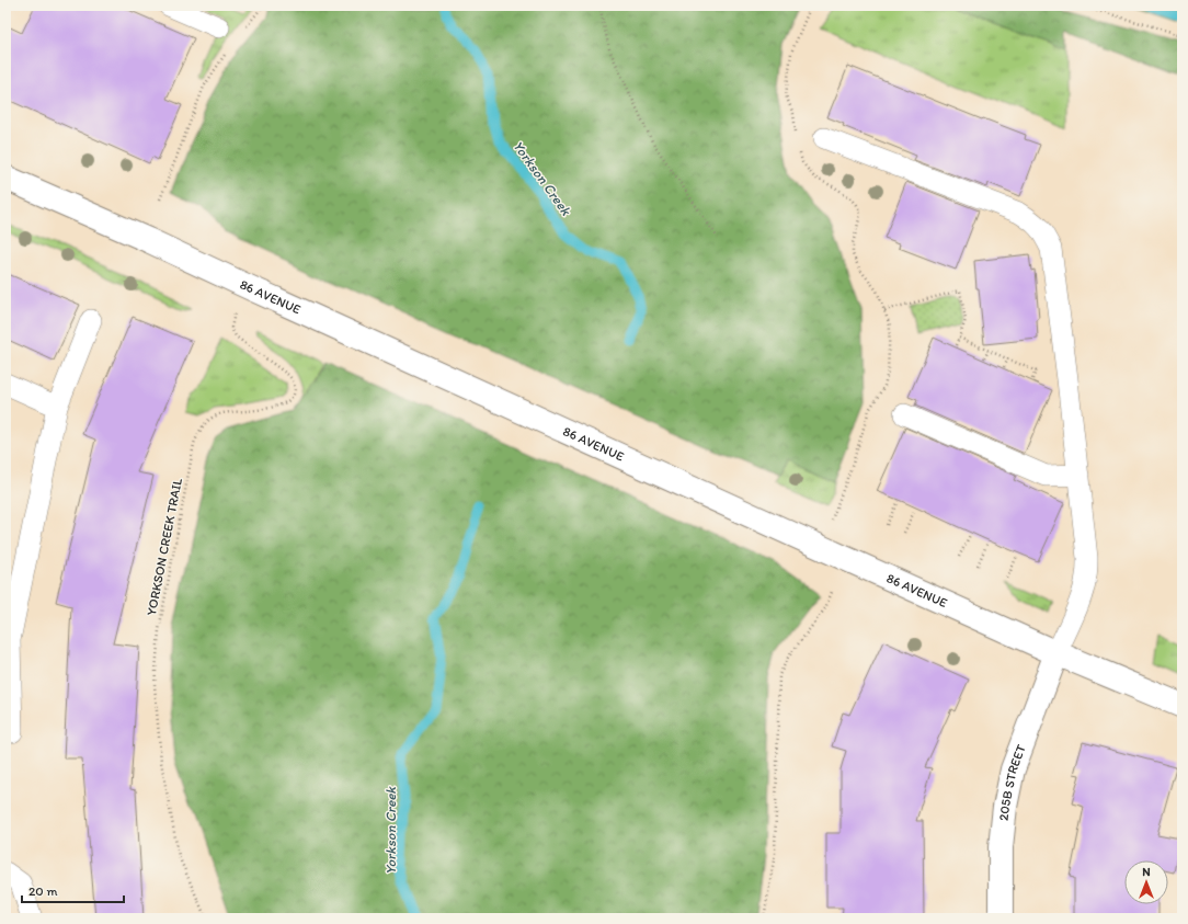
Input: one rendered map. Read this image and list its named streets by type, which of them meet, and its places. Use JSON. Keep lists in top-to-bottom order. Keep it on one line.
{"streets":{"street":["86 AVENUE","205B STREET"],"path":["YORKSON CREEK TRAIL"]},"crossings":[["86 AVENUE","YORKSON CREEK TRAIL"],["86 AVENUE","205B STREET"]],"water":["Yorkson Creek"],"scale_bar":"20 m","north":"top"}
